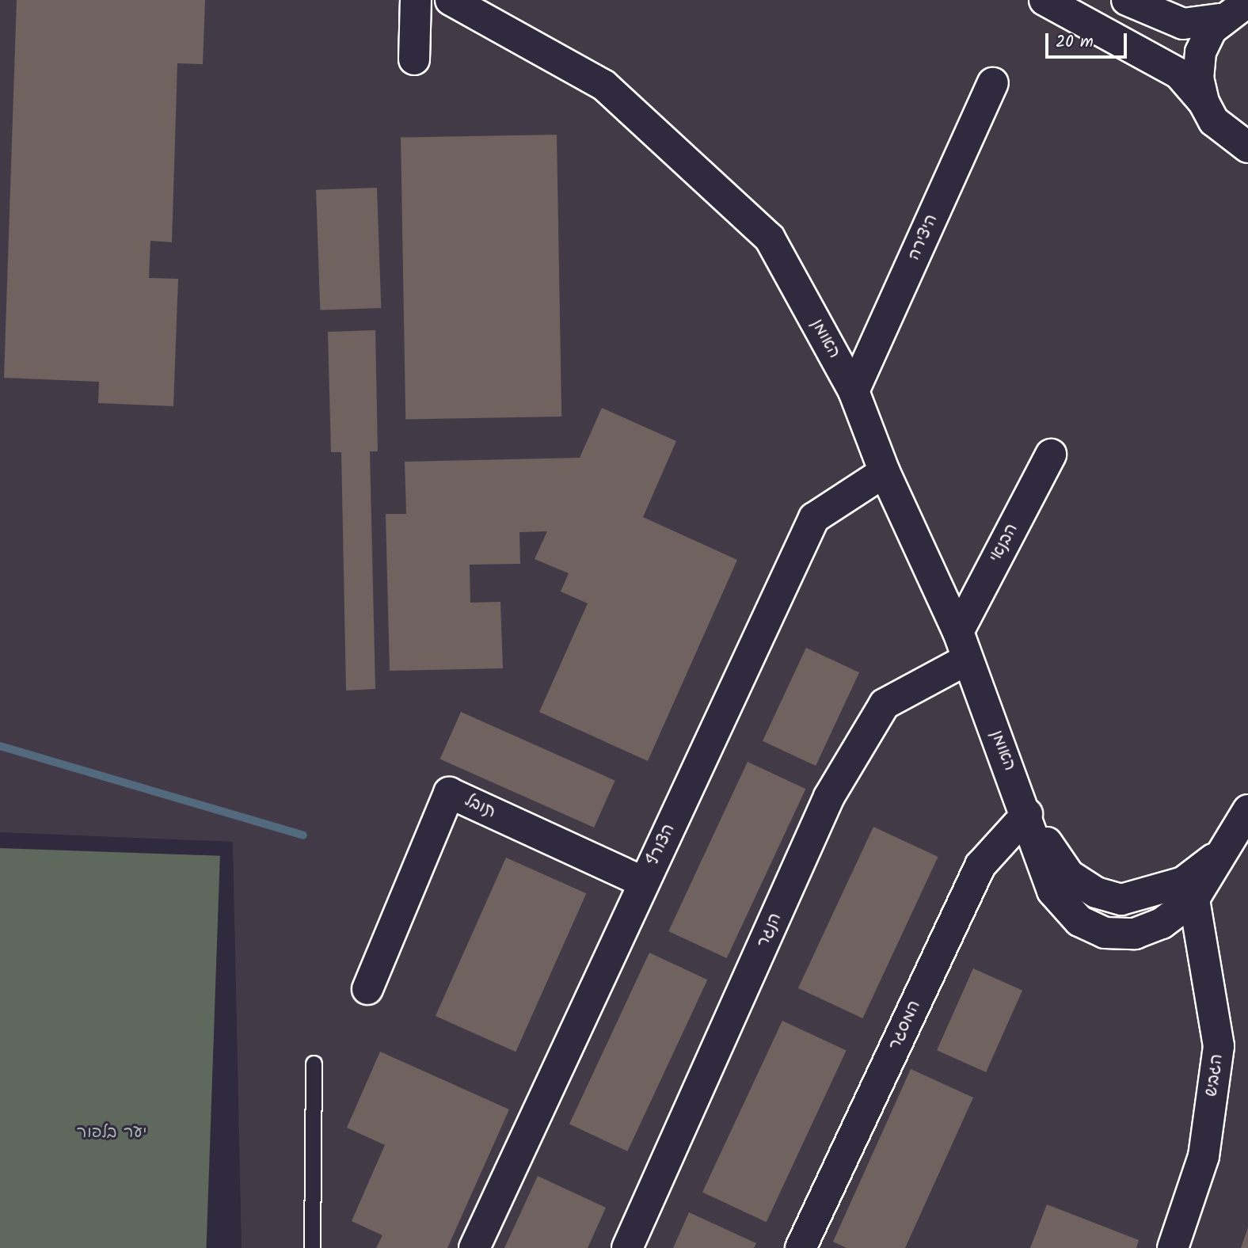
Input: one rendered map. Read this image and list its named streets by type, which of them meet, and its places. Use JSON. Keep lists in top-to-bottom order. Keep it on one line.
{"streets":{"street":["היצירה","האומן","הבנאי","תובל","הצורף","הנגר","המסגר","הגביש"]},"crossings":[["היצירה","האומן"],["האומן","הבנאי"],["האומן","הצורף"],["האומן","הנגר"],["האומן","המסגר"],["הבנאי","הנגר"],["תובל","הצורף"]],"parks":["יער בלפור"],"scale_bar":"20 m"}
